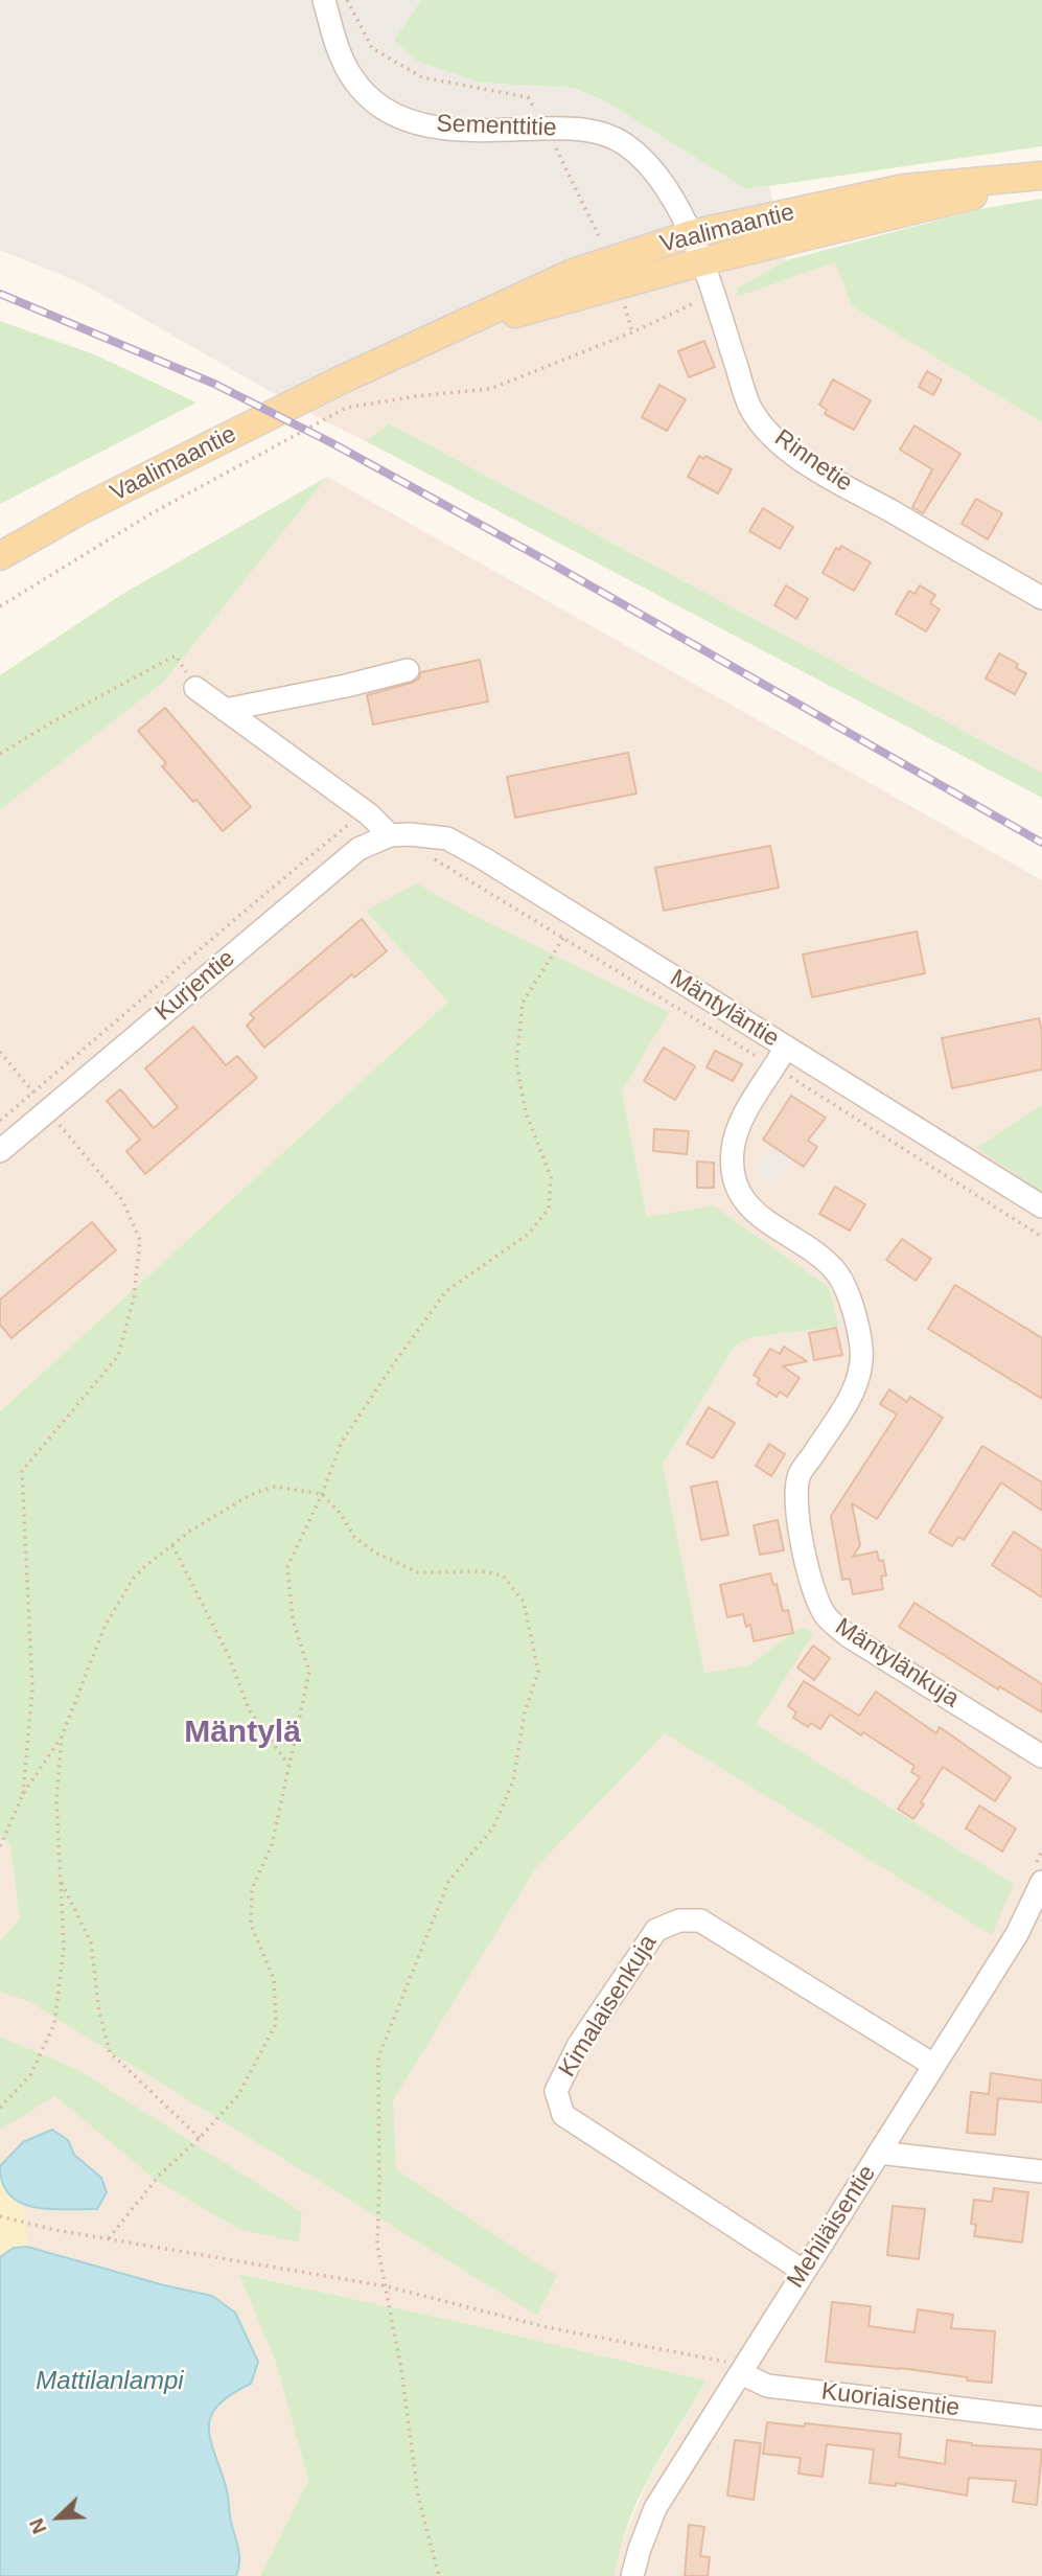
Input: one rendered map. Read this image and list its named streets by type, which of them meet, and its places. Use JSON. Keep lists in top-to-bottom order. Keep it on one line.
{"streets":{"main road":["Vaalimaantie"],"street":["Sementtitie","Rinnetie","Kurjentie","Mäntyläntie","Mäntylänkuja","Kimalaisenkuja","Mehiläisentie","Kuoriaisentie"]},"crossings":[["Sementtitie","Vaalimaantie"],["Sementtitie","Rinnetie"],["Vaalimaantie","Rinnetie"],["Kurjentie","Mäntyläntie"],["Mäntyläntie","Mäntylänkuja"],["Kimalaisenkuja","Mehiläisentie"],["Mehiläisentie","Kuoriaisentie"]],"districts":["Mäntylä"],"water":["Mattilanlampi"],"north":"bottom left"}
